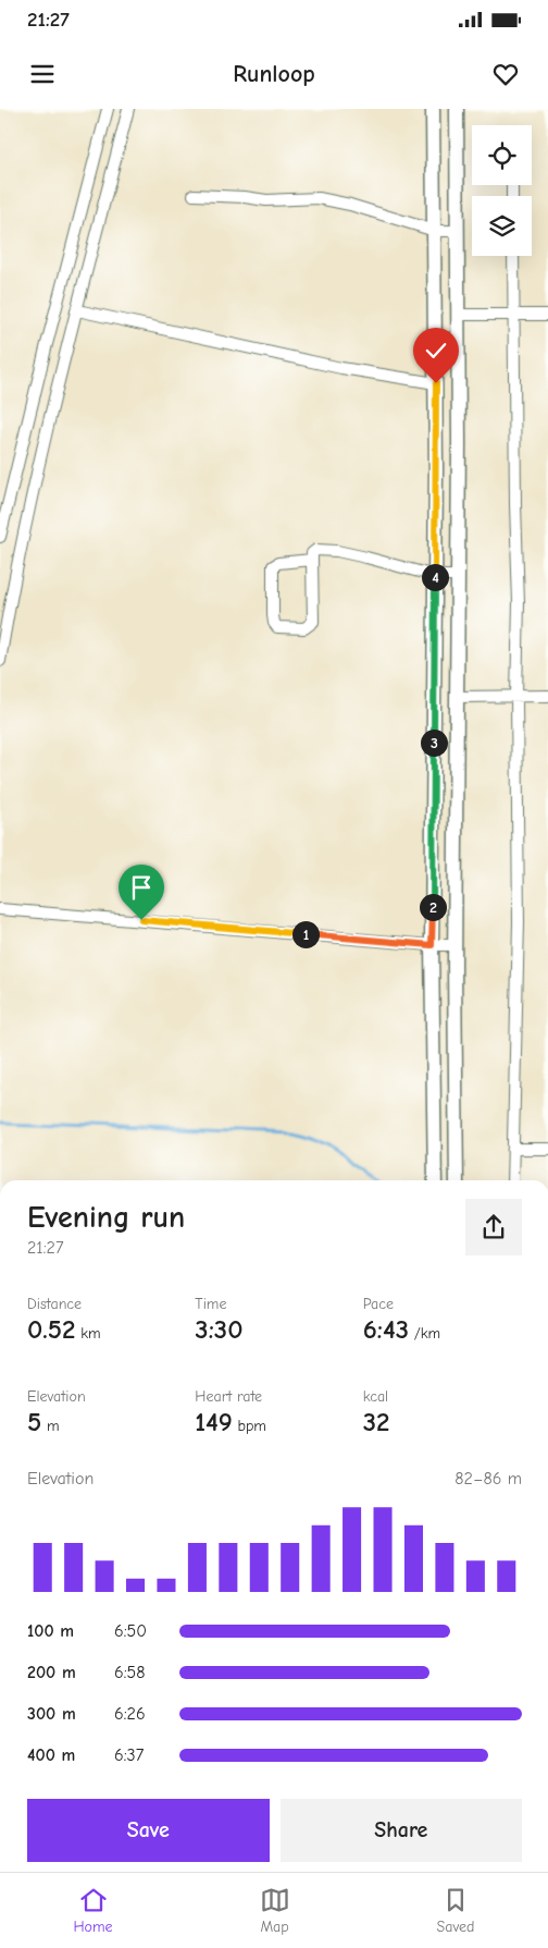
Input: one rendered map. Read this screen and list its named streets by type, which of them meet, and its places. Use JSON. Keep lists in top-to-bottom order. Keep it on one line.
{"page":{"status":"21:27","header":"Runloop","pins":["4","3","2","1"],"heading":["Evening run","21:27"],"stats":[["Distance","0.52 km"],["Time","3:30"],["Pace","6:43 /km"],["Elevation","5 m"],["Heart rate","149 bpm"],["kcal","32"]],"chart":["Elevation","82–86 m"],"list":[{"name":"100 m","note":"6:50"},{"name":"200 m","note":"6:58"},{"name":"300 m","note":"6:26"},{"name":"400 m","note":"6:37"}],"buttons":["Save","Share"],"tabs":["Home","Map","Saved"]}}
